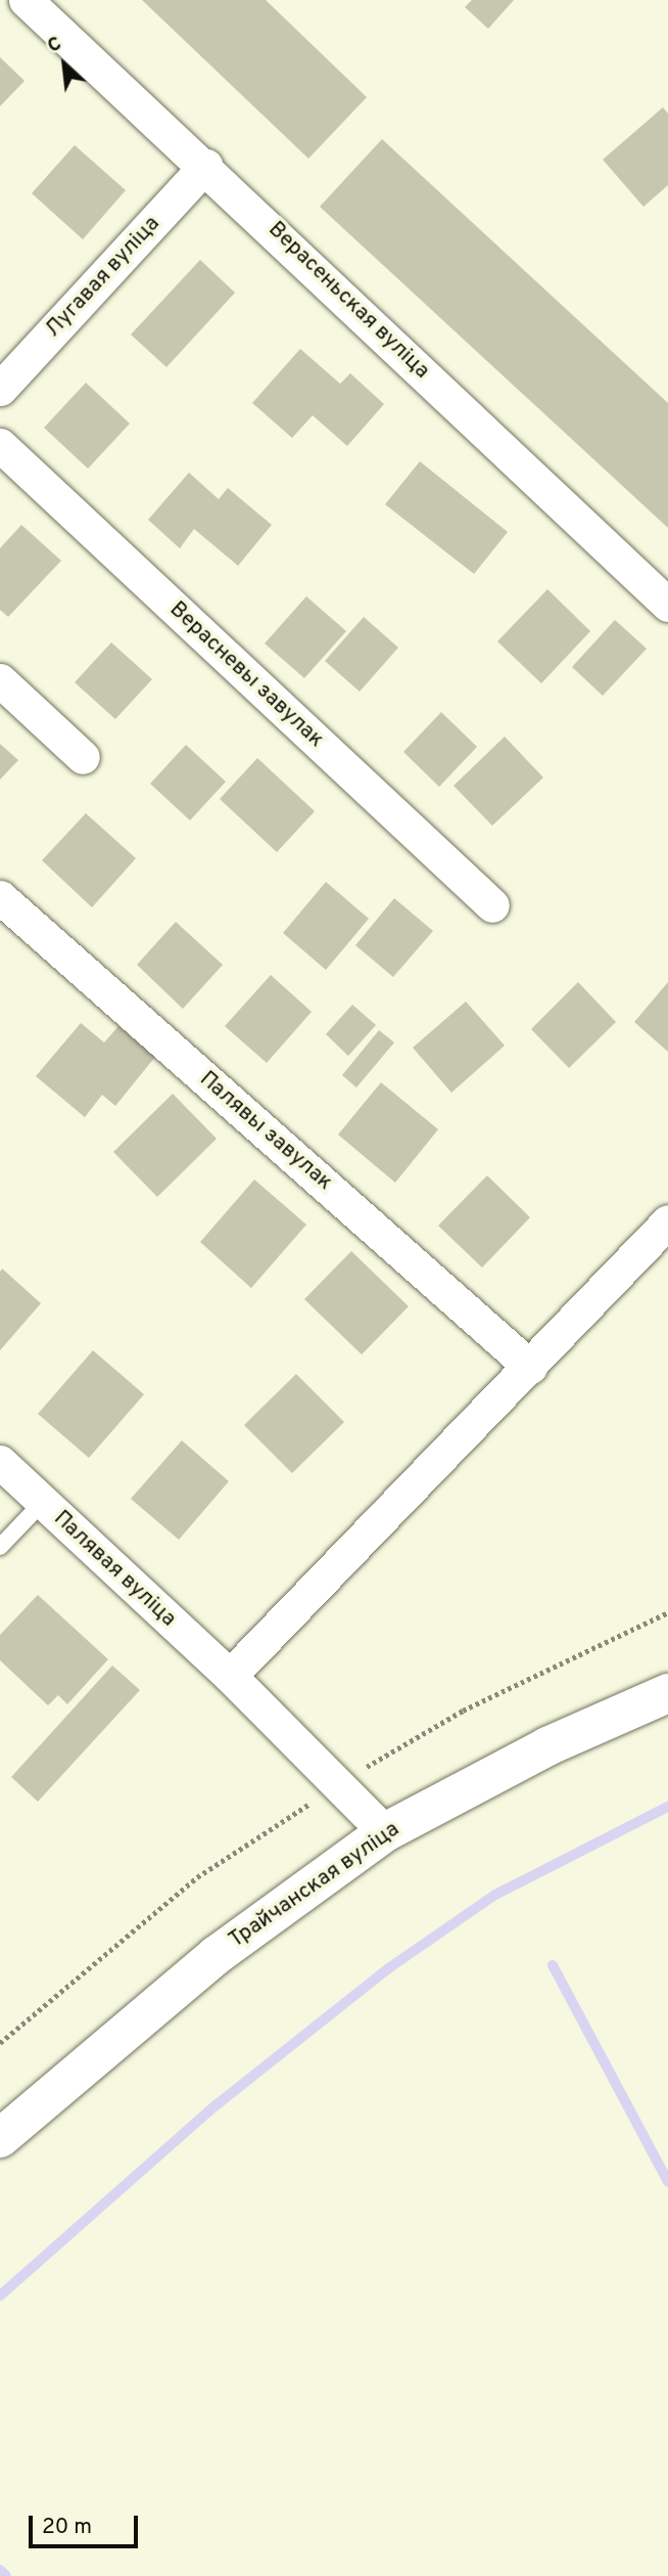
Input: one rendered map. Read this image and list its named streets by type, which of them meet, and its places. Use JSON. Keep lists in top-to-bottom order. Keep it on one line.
{"streets":{"street":["Лугавая вуліца","Верасеньская вуліца","Верасневы завулак","Палявы завулак","Палявая вуліца","Трайчанская вуліца"]},"crossings":[["Лугавая вуліца","Верасеньская вуліца"],["Палявая вуліца","Трайчанская вуліца"]],"scale_bar":"20 m","north":"top left"}
